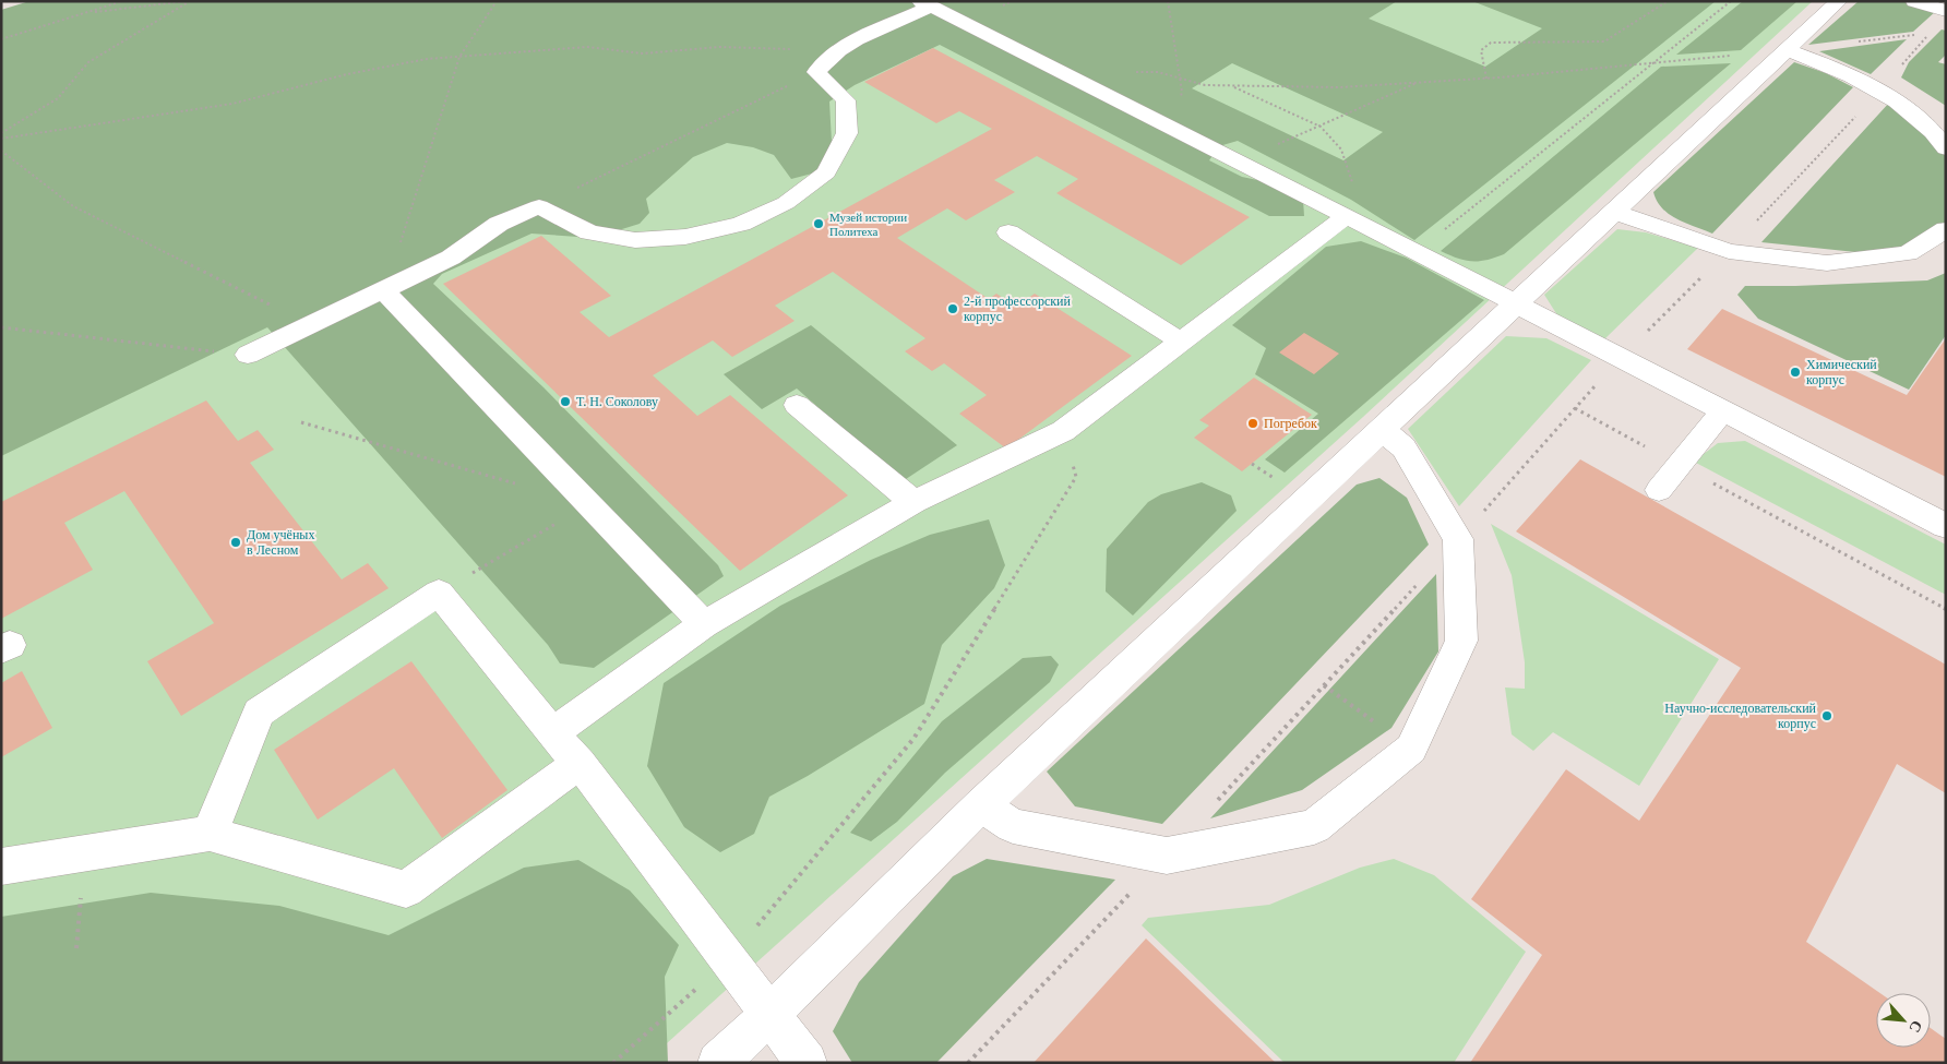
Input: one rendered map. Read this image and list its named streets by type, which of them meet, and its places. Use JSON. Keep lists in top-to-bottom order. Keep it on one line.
{"places":["Музей истории Политеха","2-й профессорский корпус","Химический корпус","Т. Н. Соколову","Погребок","Дом учёных в Лесном","Научно-исследовательский корпус"],"north":"bottom right"}
